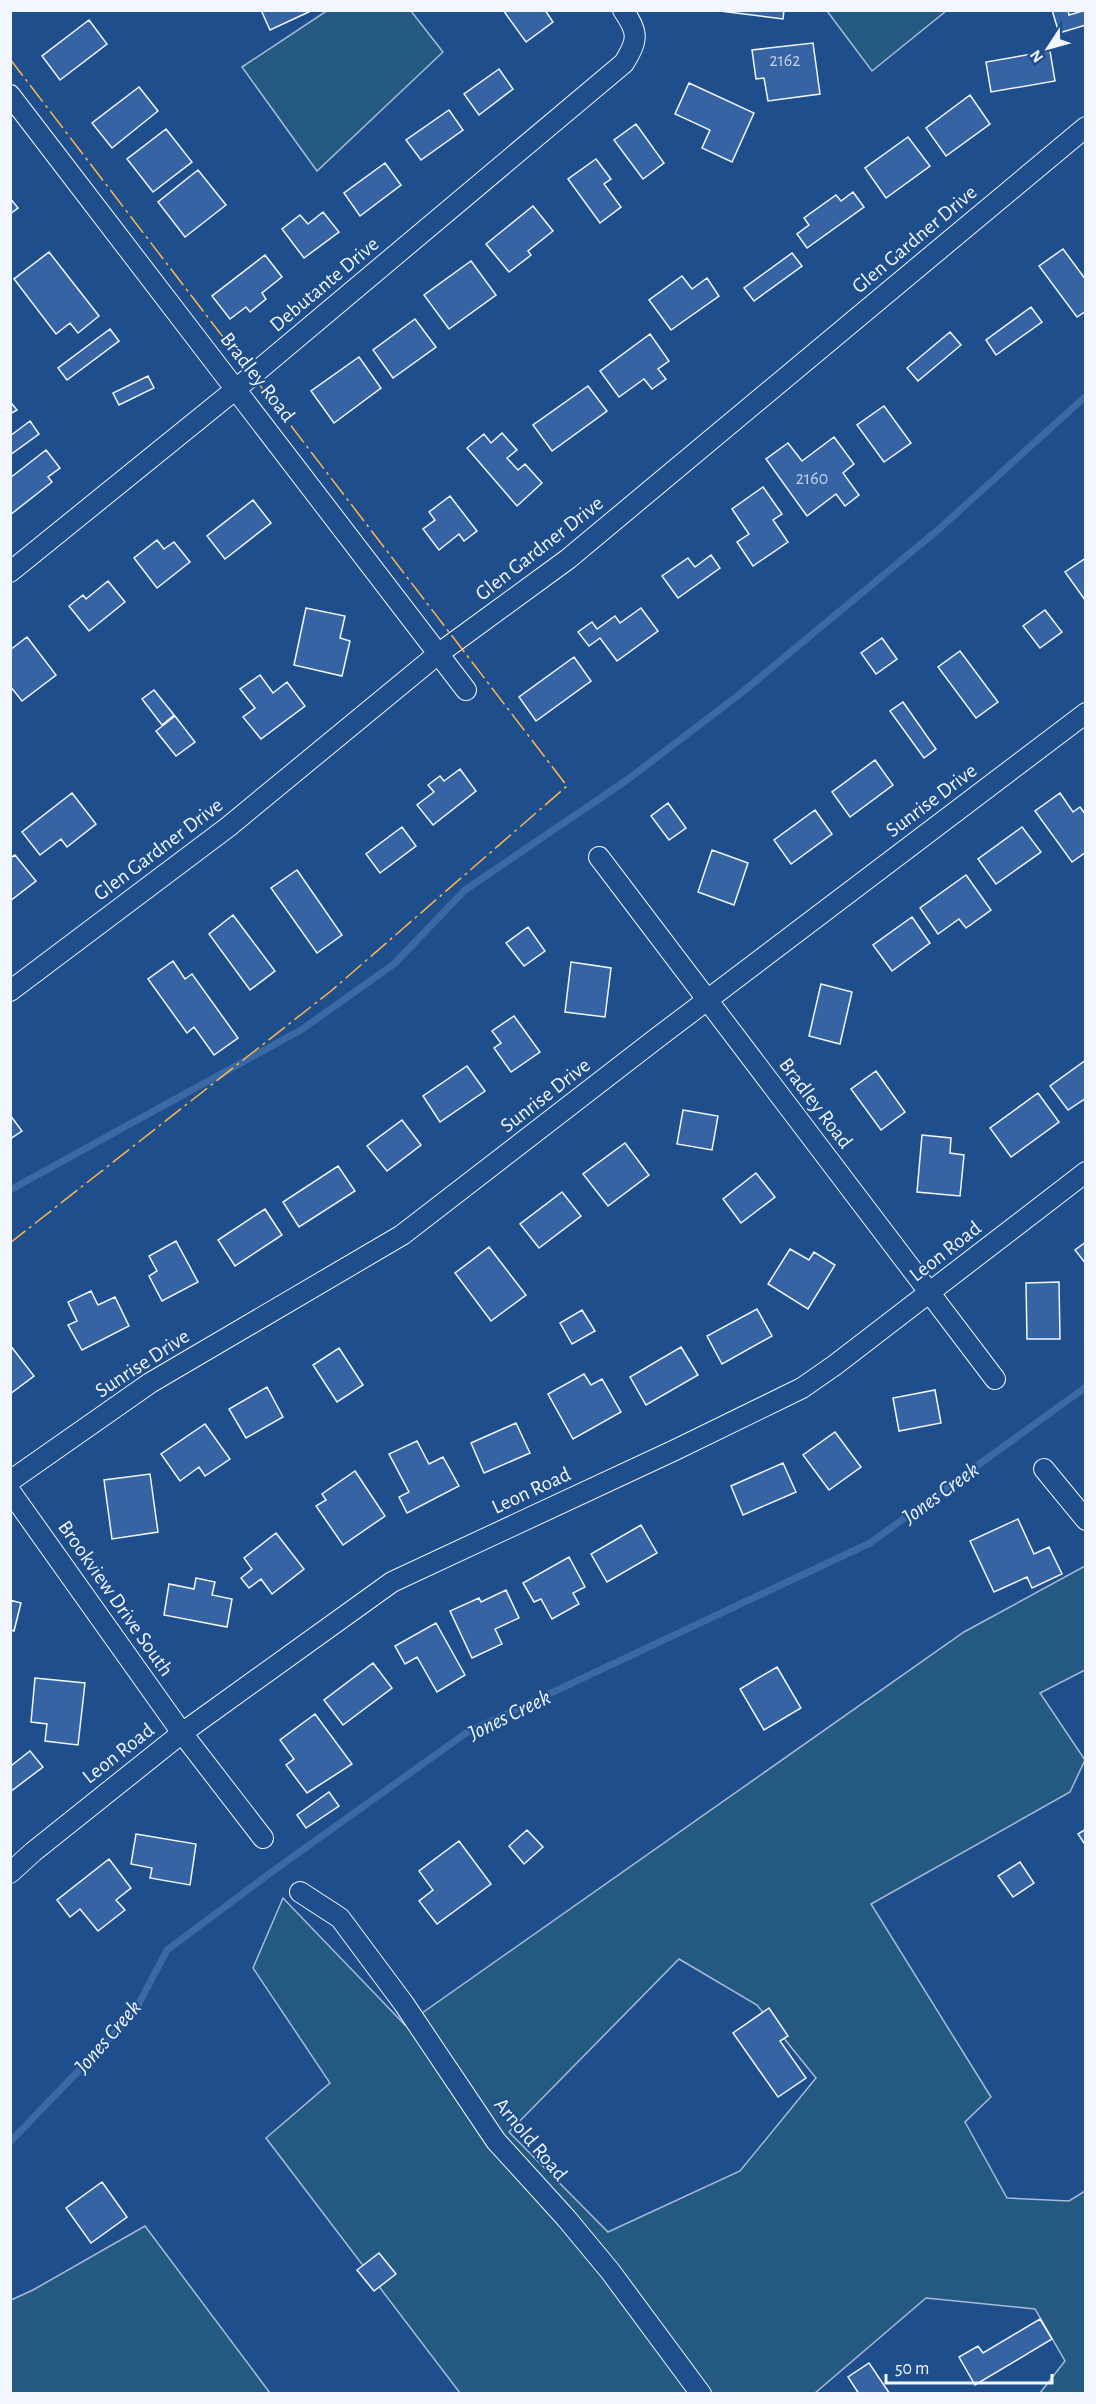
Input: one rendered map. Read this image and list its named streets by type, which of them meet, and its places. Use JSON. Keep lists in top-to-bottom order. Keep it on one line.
{"streets":{"street":["Glen Gardner Drive","Debutante Drive","Bradley Road","Sunrise Drive","Leon Road","Brookview Drive South","Arnold Road"]},"crossings":[["Glen Gardner Drive","Bradley Road"],["Debutante Drive","Bradley Road"],["Bradley Road","Sunrise Drive"],["Bradley Road","Leon Road"],["Leon Road","Brookview Drive South"]],"water":["Jones Creek"],"house_numbers":["2162","2160"],"scale_bar":"50 m","north":"bottom left"}
